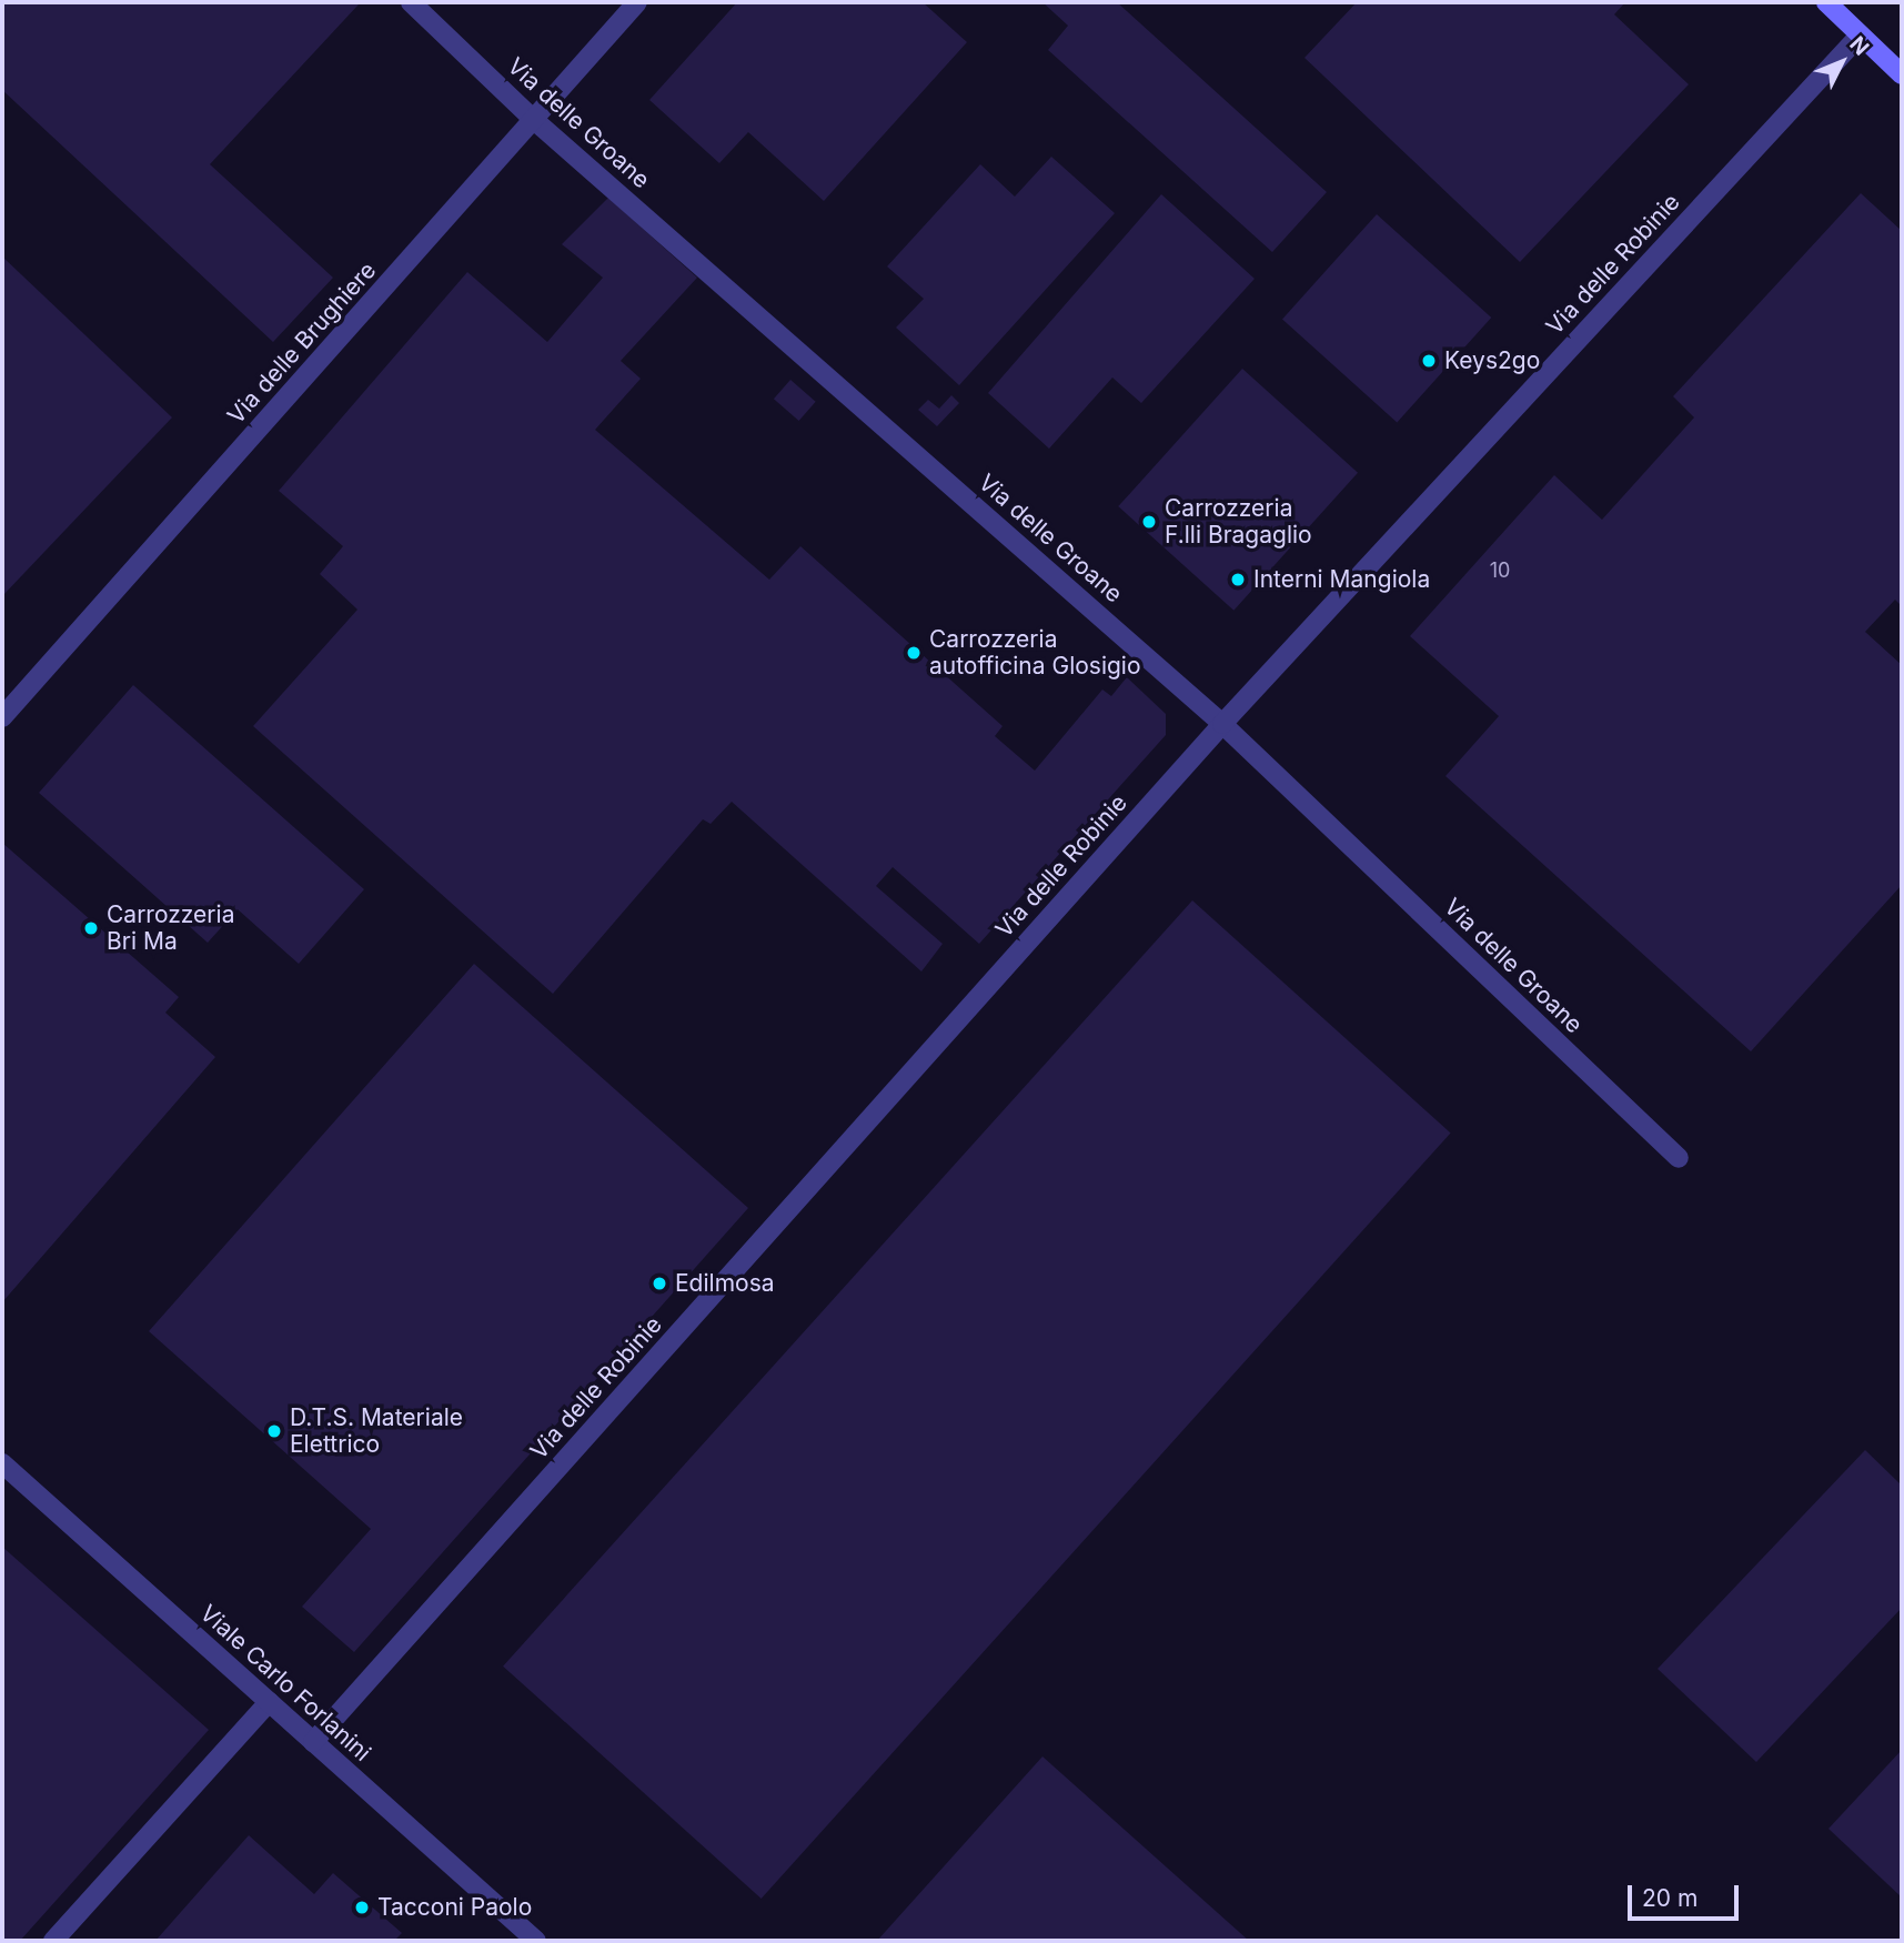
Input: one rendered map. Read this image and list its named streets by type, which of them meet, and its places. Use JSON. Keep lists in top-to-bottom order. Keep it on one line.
{"streets":{"street":["Via delle Groane","Via delle Robinie","Via delle Brughiere","Viale Carlo Forlanini"]},"crossings":[["Via delle Groane","Via delle Robinie"],["Via delle Groane","Via delle Brughiere"],["Via delle Robinie","Viale Carlo Forlanini"]],"places":["Keys2go","Carrozzeria F.lli Bragaglio","Interni Mangiola","Carrozzeria autofficina Glosigio","Carrozzeria Bri Ma","Edilmosa","D.T.S. Materiale Elettrico","Tacconi Paolo"],"house_numbers":["10"],"scale_bar":"20 m","north":"top right"}
